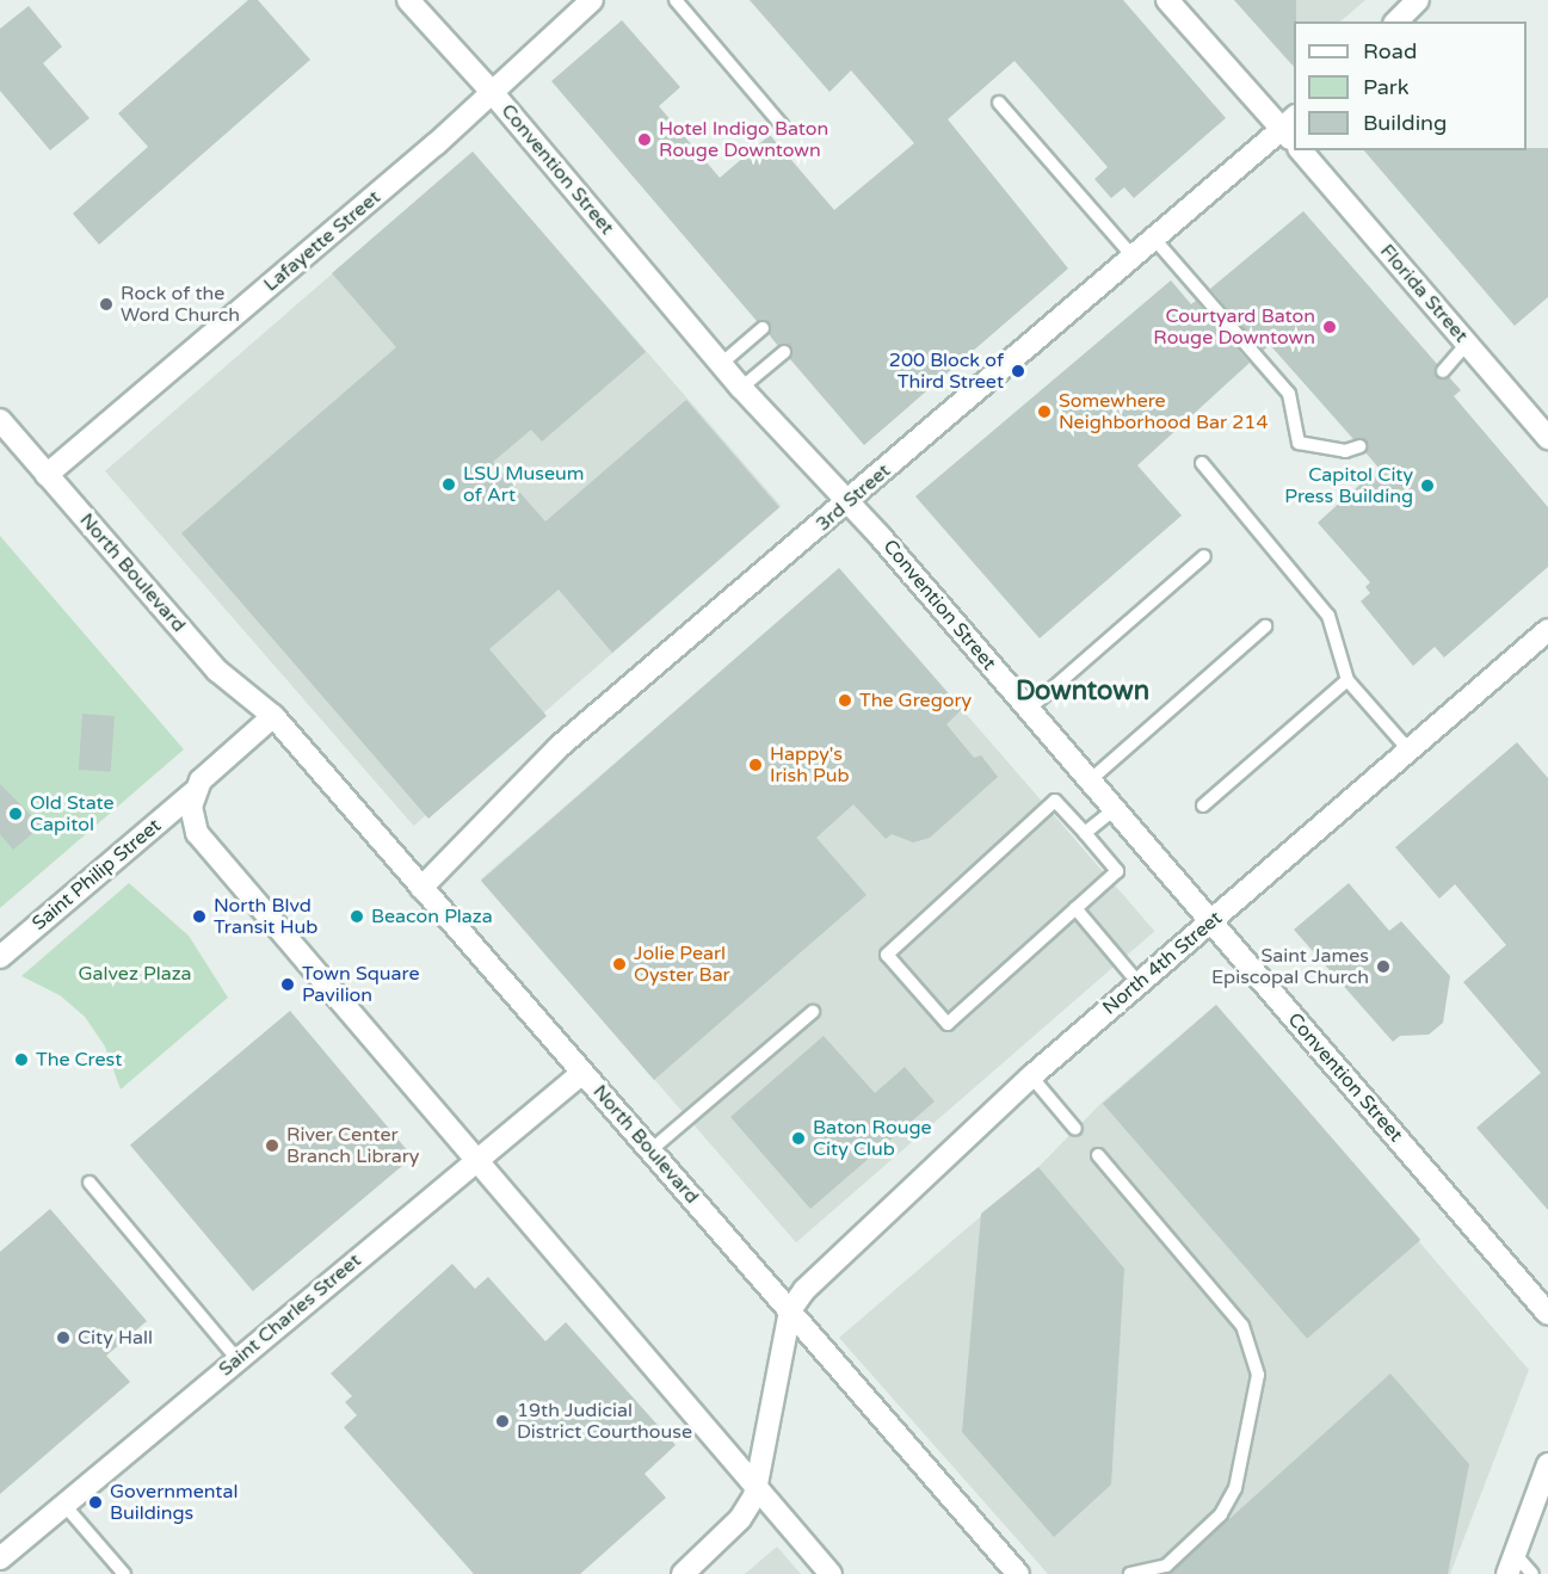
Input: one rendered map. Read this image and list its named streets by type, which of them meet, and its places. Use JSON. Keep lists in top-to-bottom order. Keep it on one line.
{"streets":{"street":["Convention Street","Lafayette Street","Florida Street","3rd Street","North Boulevard","Saint Philip Street","North 4th Street","Saint Charles Street"]},"crossings":[["Convention Street","Lafayette Street"],["Convention Street","3rd Street"],["Convention Street","North 4th Street"],["Lafayette Street","North Boulevard"],["Florida Street","3rd Street"],["3rd Street","North Boulevard"],["North Boulevard","North 4th Street"],["North Boulevard","Saint Charles Street"]],"districts":["Downtown"],"parks":["Galvez Plaza"],"places":["Hotel Indigo Baton Rouge Downtown","Rock of the Word Church","Courtyard Baton Rouge Downtown","200 Block of Third Street","Somewhere Neighborhood Bar 214","LSU Museum of Art","Capitol City Press Building","The Gregory","Happy's Irish Pub","Old State Capitol","North Blvd Transit Hub","Beacon Plaza","Jolie Pearl Oyster Bar","Saint James Episcopal Church","Town Square Pavilion","The Crest","Baton Rouge City Club","River Center Branch Library","City Hall","19th Judicial District Courthouse","Governmental Buildings"],"legend":["Road","Park","Building"]}
